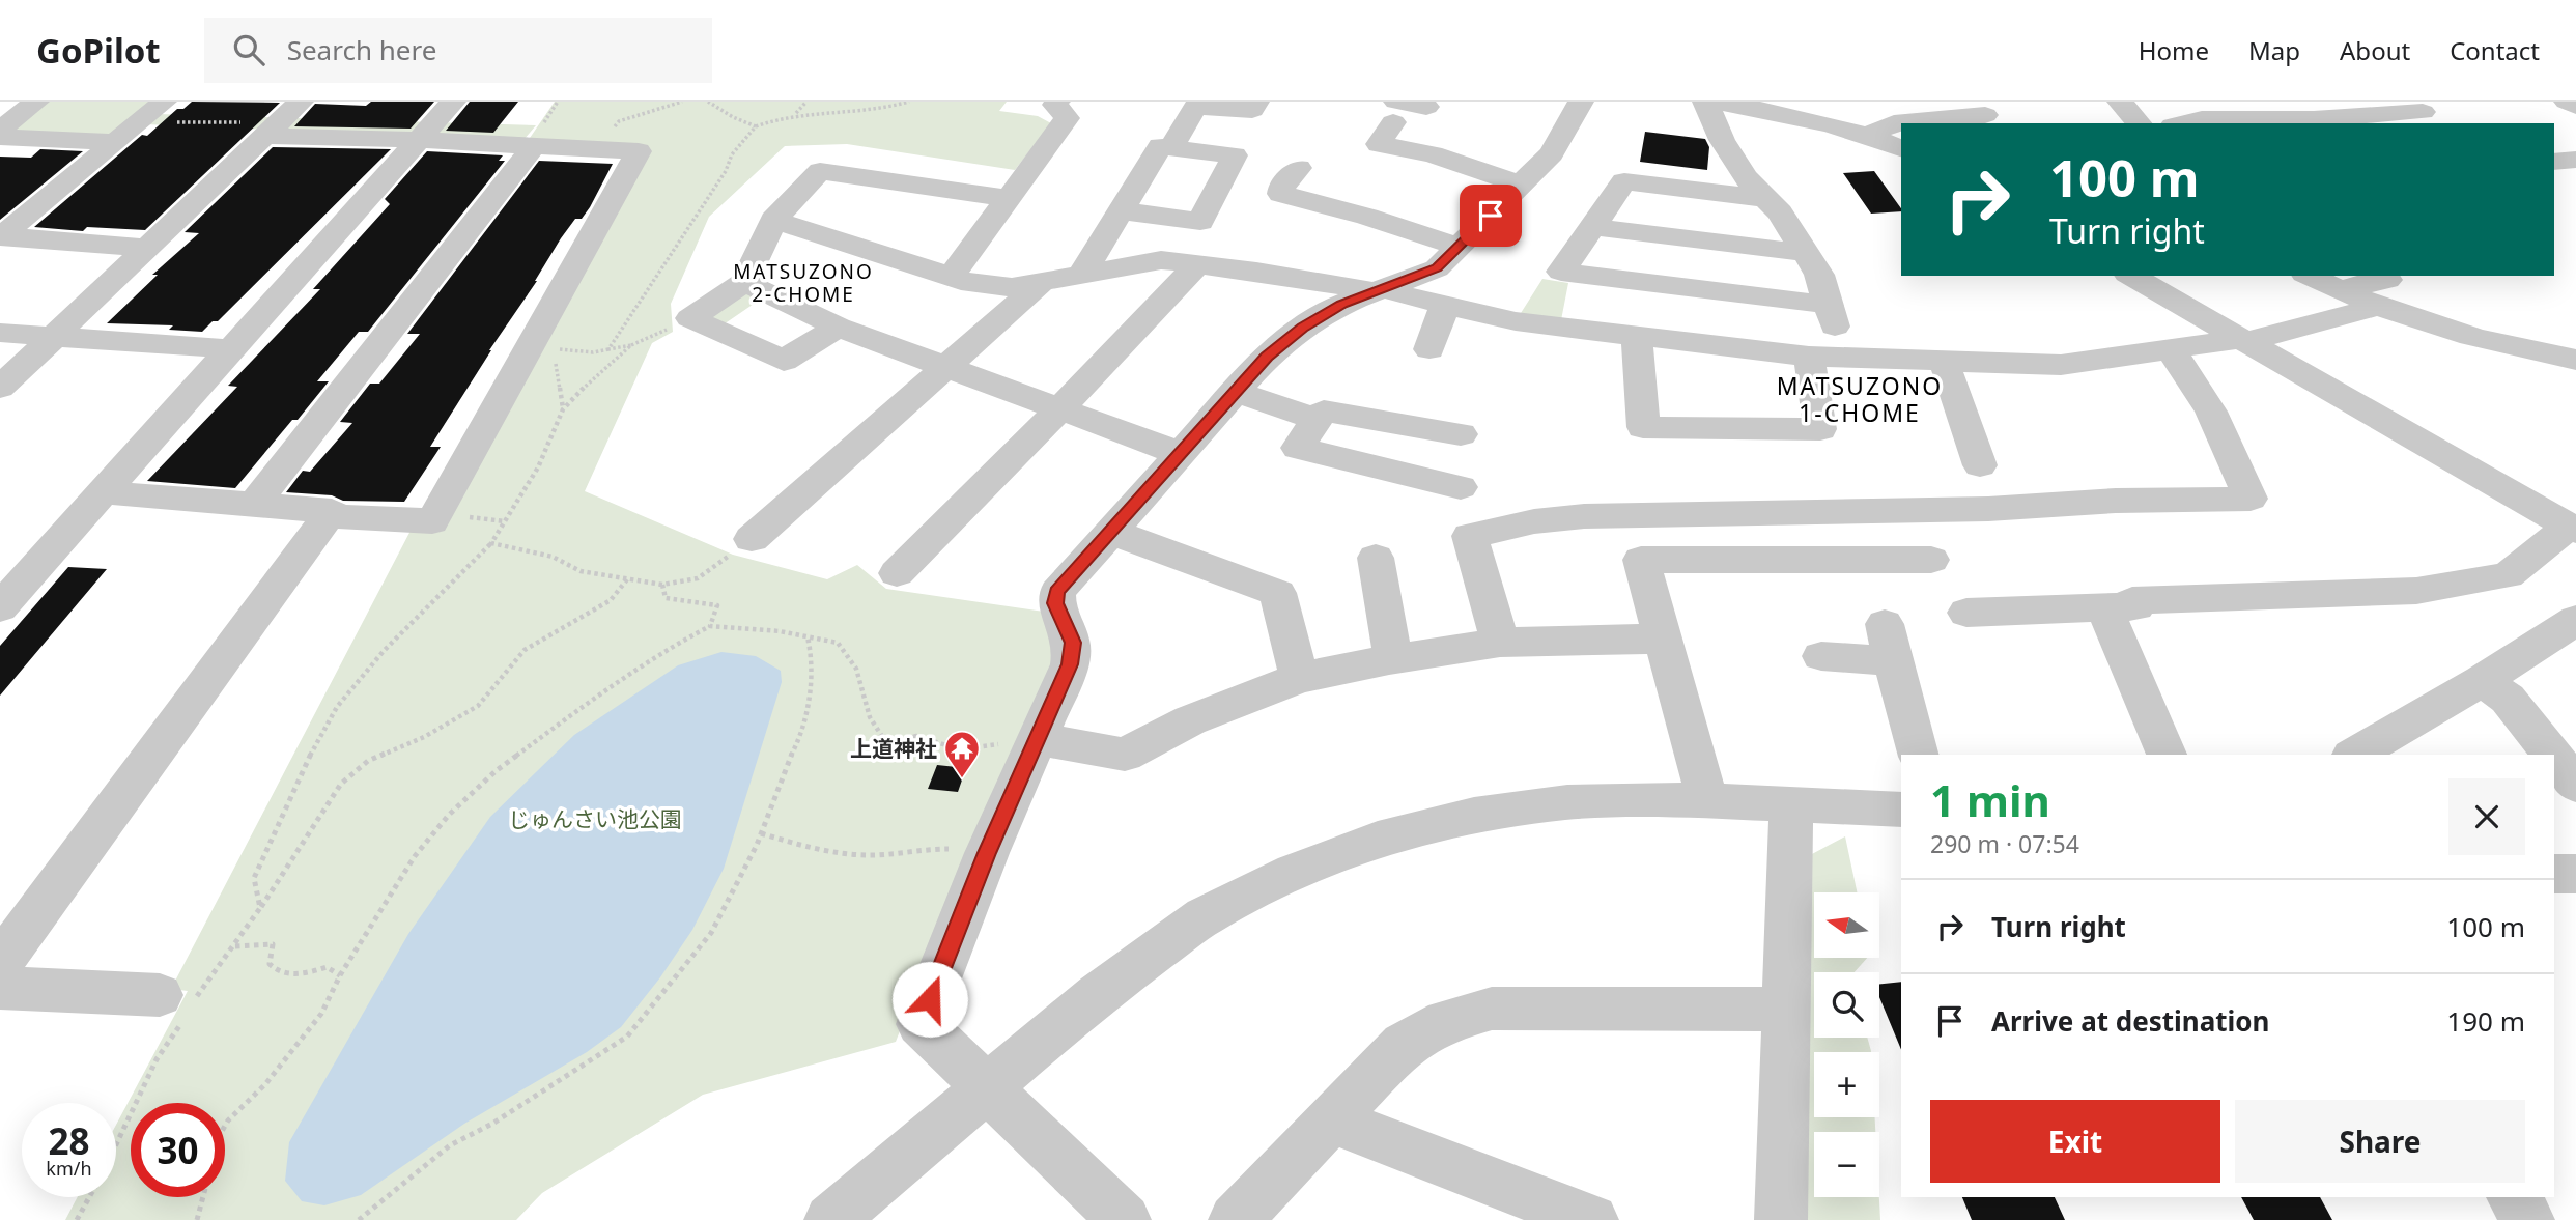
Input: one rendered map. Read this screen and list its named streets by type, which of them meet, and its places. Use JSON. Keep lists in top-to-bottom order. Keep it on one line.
{"districts":["MATSUZONO 2-CHOME","MATSUZONO 1-CHOME"],"parks":["じゅんさい池公園"],"places":{"temple":["上道神社"]},"north":"left","page":{"header":"GoPilot","search":"Search here","nav":["Home","Map","About","Contact"],"turn":["100 m","Turn right"],"heading":["1 min","290 m · 07:54"],"list":[{"name":"Turn right","value":"100 m"},{"name":"Arrive at destination","value":"190 m"}],"map_buttons":["+","−"],"buttons":["Exit","Share"],"speed":"28 km/h","limit":"30"}}
